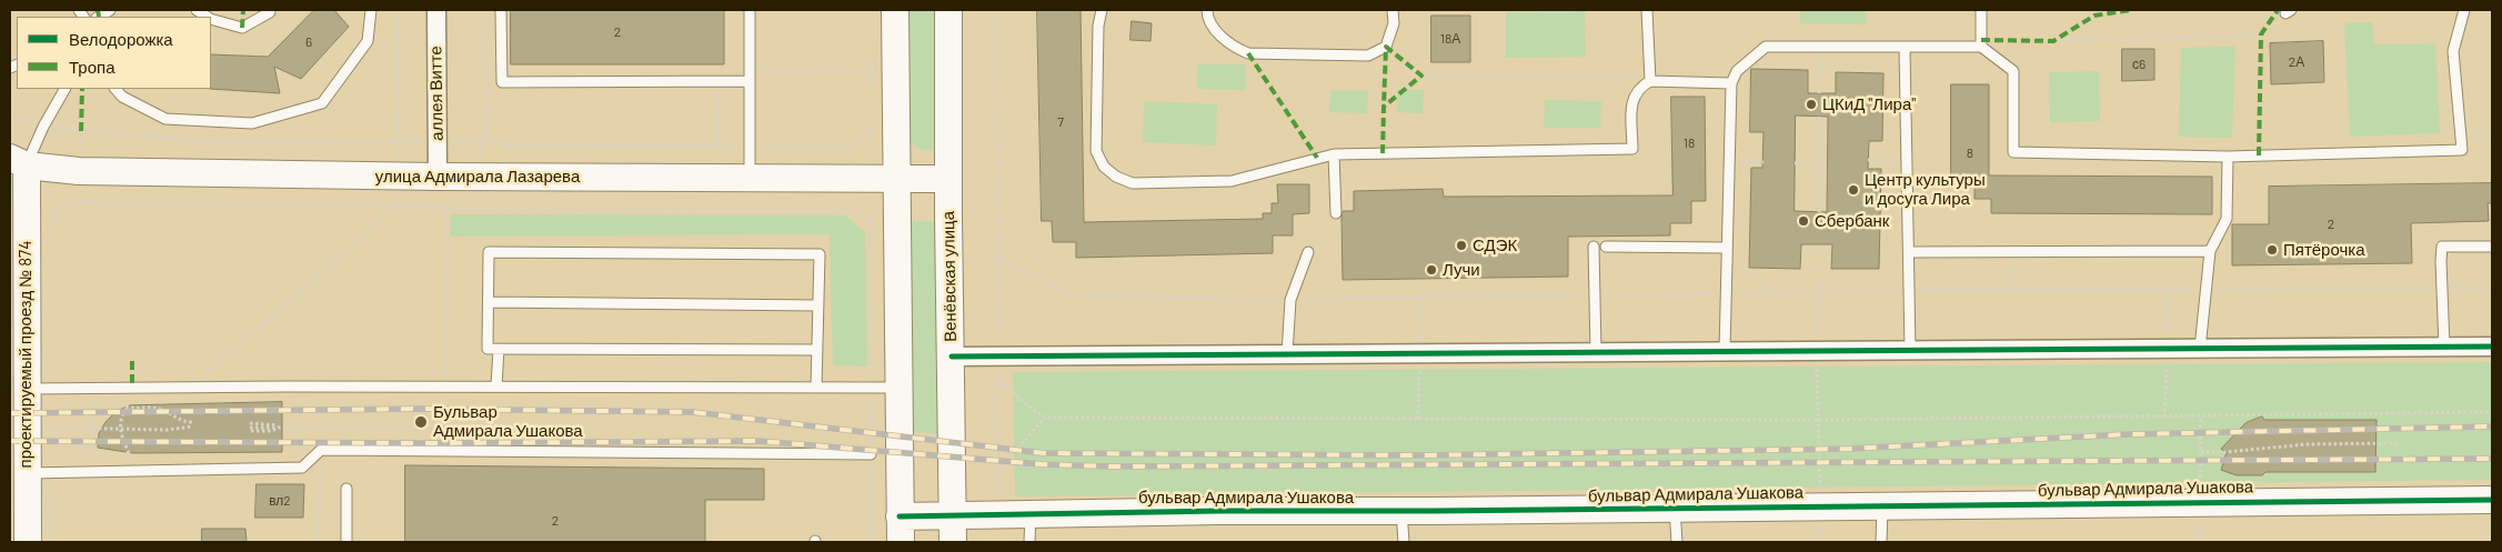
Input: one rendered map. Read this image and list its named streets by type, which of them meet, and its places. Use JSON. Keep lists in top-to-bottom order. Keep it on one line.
{"streets":{"street":["аллея Витте","улица Адмирала Лазарева","Венёвская улица","проектируемый проезд № 874","бульвар Адмирала Ушакова"]},"crossings":[["аллея Витте","улица Адмирала Лазарева"],["улица Адмирала Лазарева","Венёвская улица"],["улица Адмирала Лазарева","проектируемый проезд № 874"],["Венёвская улица","бульвар Адмирала Ушакова"]],"places":["ЦКиД \"Лира\"","Центр культуры и досуга Лира","Сбербанк","СДЭК","Пятёрочка","Лучи","Бульвар Адмирала Ушакова"],"house_numbers":["2","18А","6","2А","с6","7","18","8","2","вл2","2"],"legend":["Велодорожка","Тропа"]}
